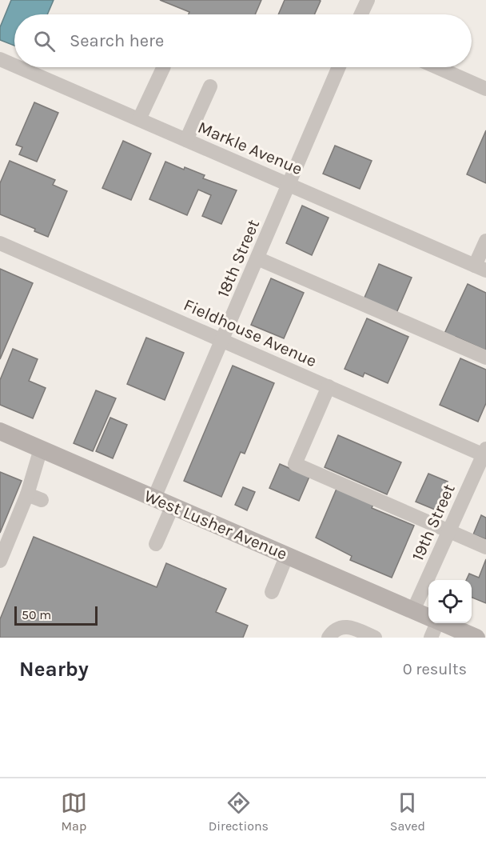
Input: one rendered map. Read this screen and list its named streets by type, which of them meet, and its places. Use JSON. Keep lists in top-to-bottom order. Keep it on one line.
{"streets":{"main road":["West Lusher Avenue"],"street":["Markle Avenue","18th Street","Fieldhouse Avenue","19th Street"]},"crossings":[["Markle Avenue","18th Street"],["18th Street","Fieldhouse Avenue"],["18th Street","West Lusher Avenue"],["Fieldhouse Avenue","19th Street"],["19th Street","West Lusher Avenue"]],"scale_bar":"50 m","page":{"search":"Search here","scale":"50 m","heading":["Nearby","0 results"],"nav":["Map","Directions","Saved"]}}
